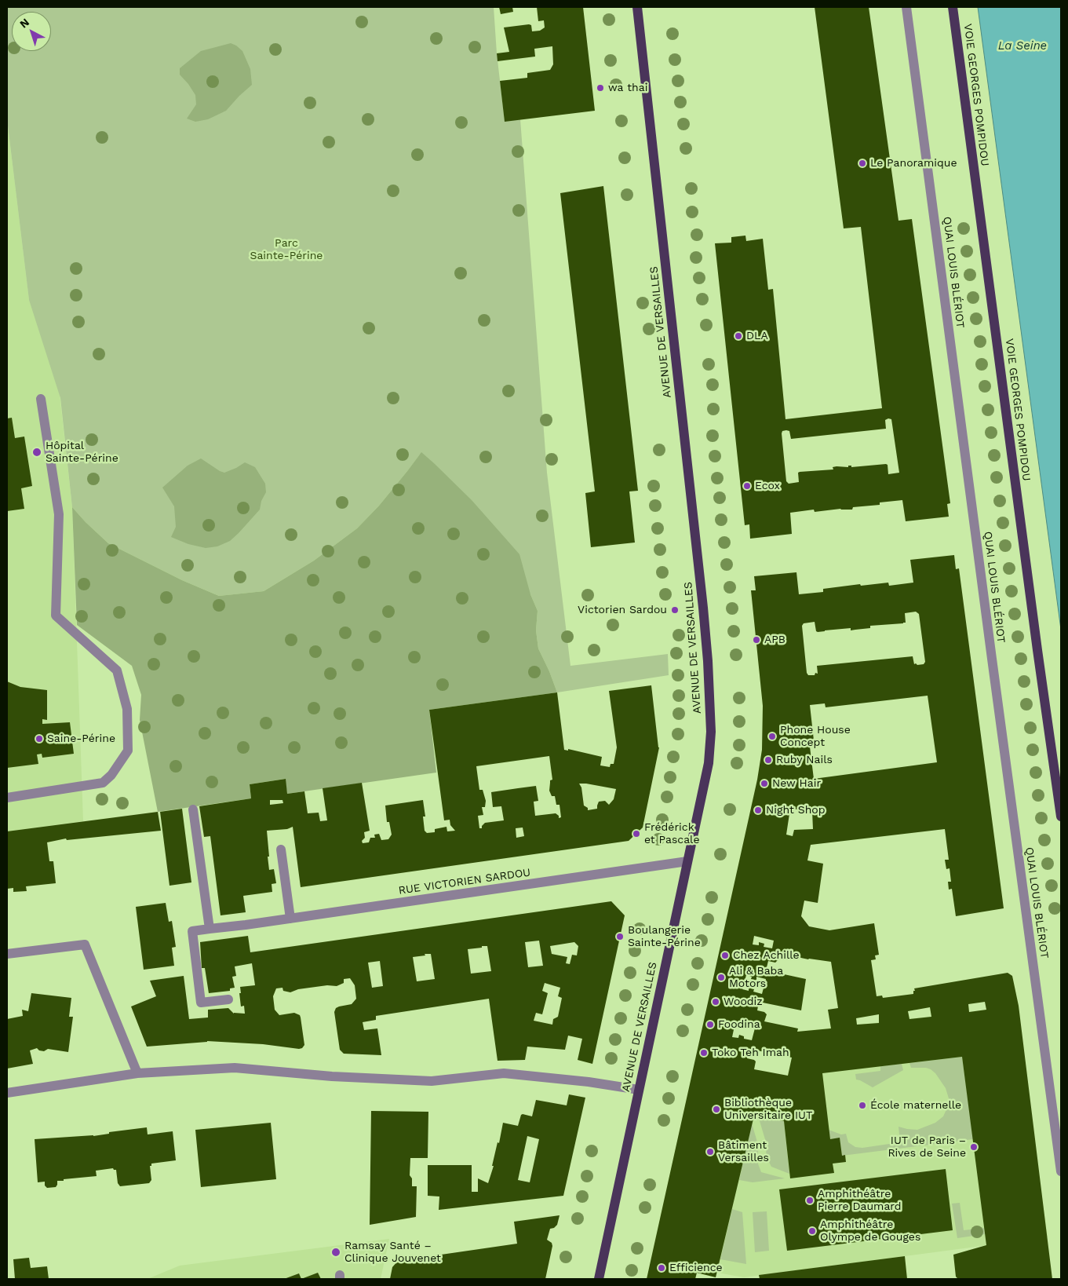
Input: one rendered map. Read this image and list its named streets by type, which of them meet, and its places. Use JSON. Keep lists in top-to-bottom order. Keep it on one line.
{"streets":{"main road":["VOIE GEORGES POMPIDOU","AVENUE DE VERSAILLES"],"street":["QUAI LOUIS BLÉRIOT","RUE VICTORIEN SARDOU"]},"crossings":[["AVENUE DE VERSAILLES","RUE VICTORIEN SARDOU"]],"water":["La Seine"],"parks":["Parc Sainte-Périne"],"places":["wa thai","Le Panoramique","DLA","Hôpital Sainte-Périne","Ecox","Victorien Sardou","APB","Phone House Concept","Saine-Périne","Ruby Nails","New Hair","Night Shop","Frédérick et Pascale","Boulangerie Sainte-Périne","Chez Achille","Ali & Baba Motors","Woodiz","Foodina","Toko Teh Imah","École maternelle","Bibliothèque Universitaire IUT","IUT de Paris – Rives de Seine","Bâtiment Versailles","Amphithéâtre Pierre Daumard","Amphithéâtre Olympe de Gouges","Ramsay Santé – Clinique Jouvenet","Efficience"],"north":"top left"}
